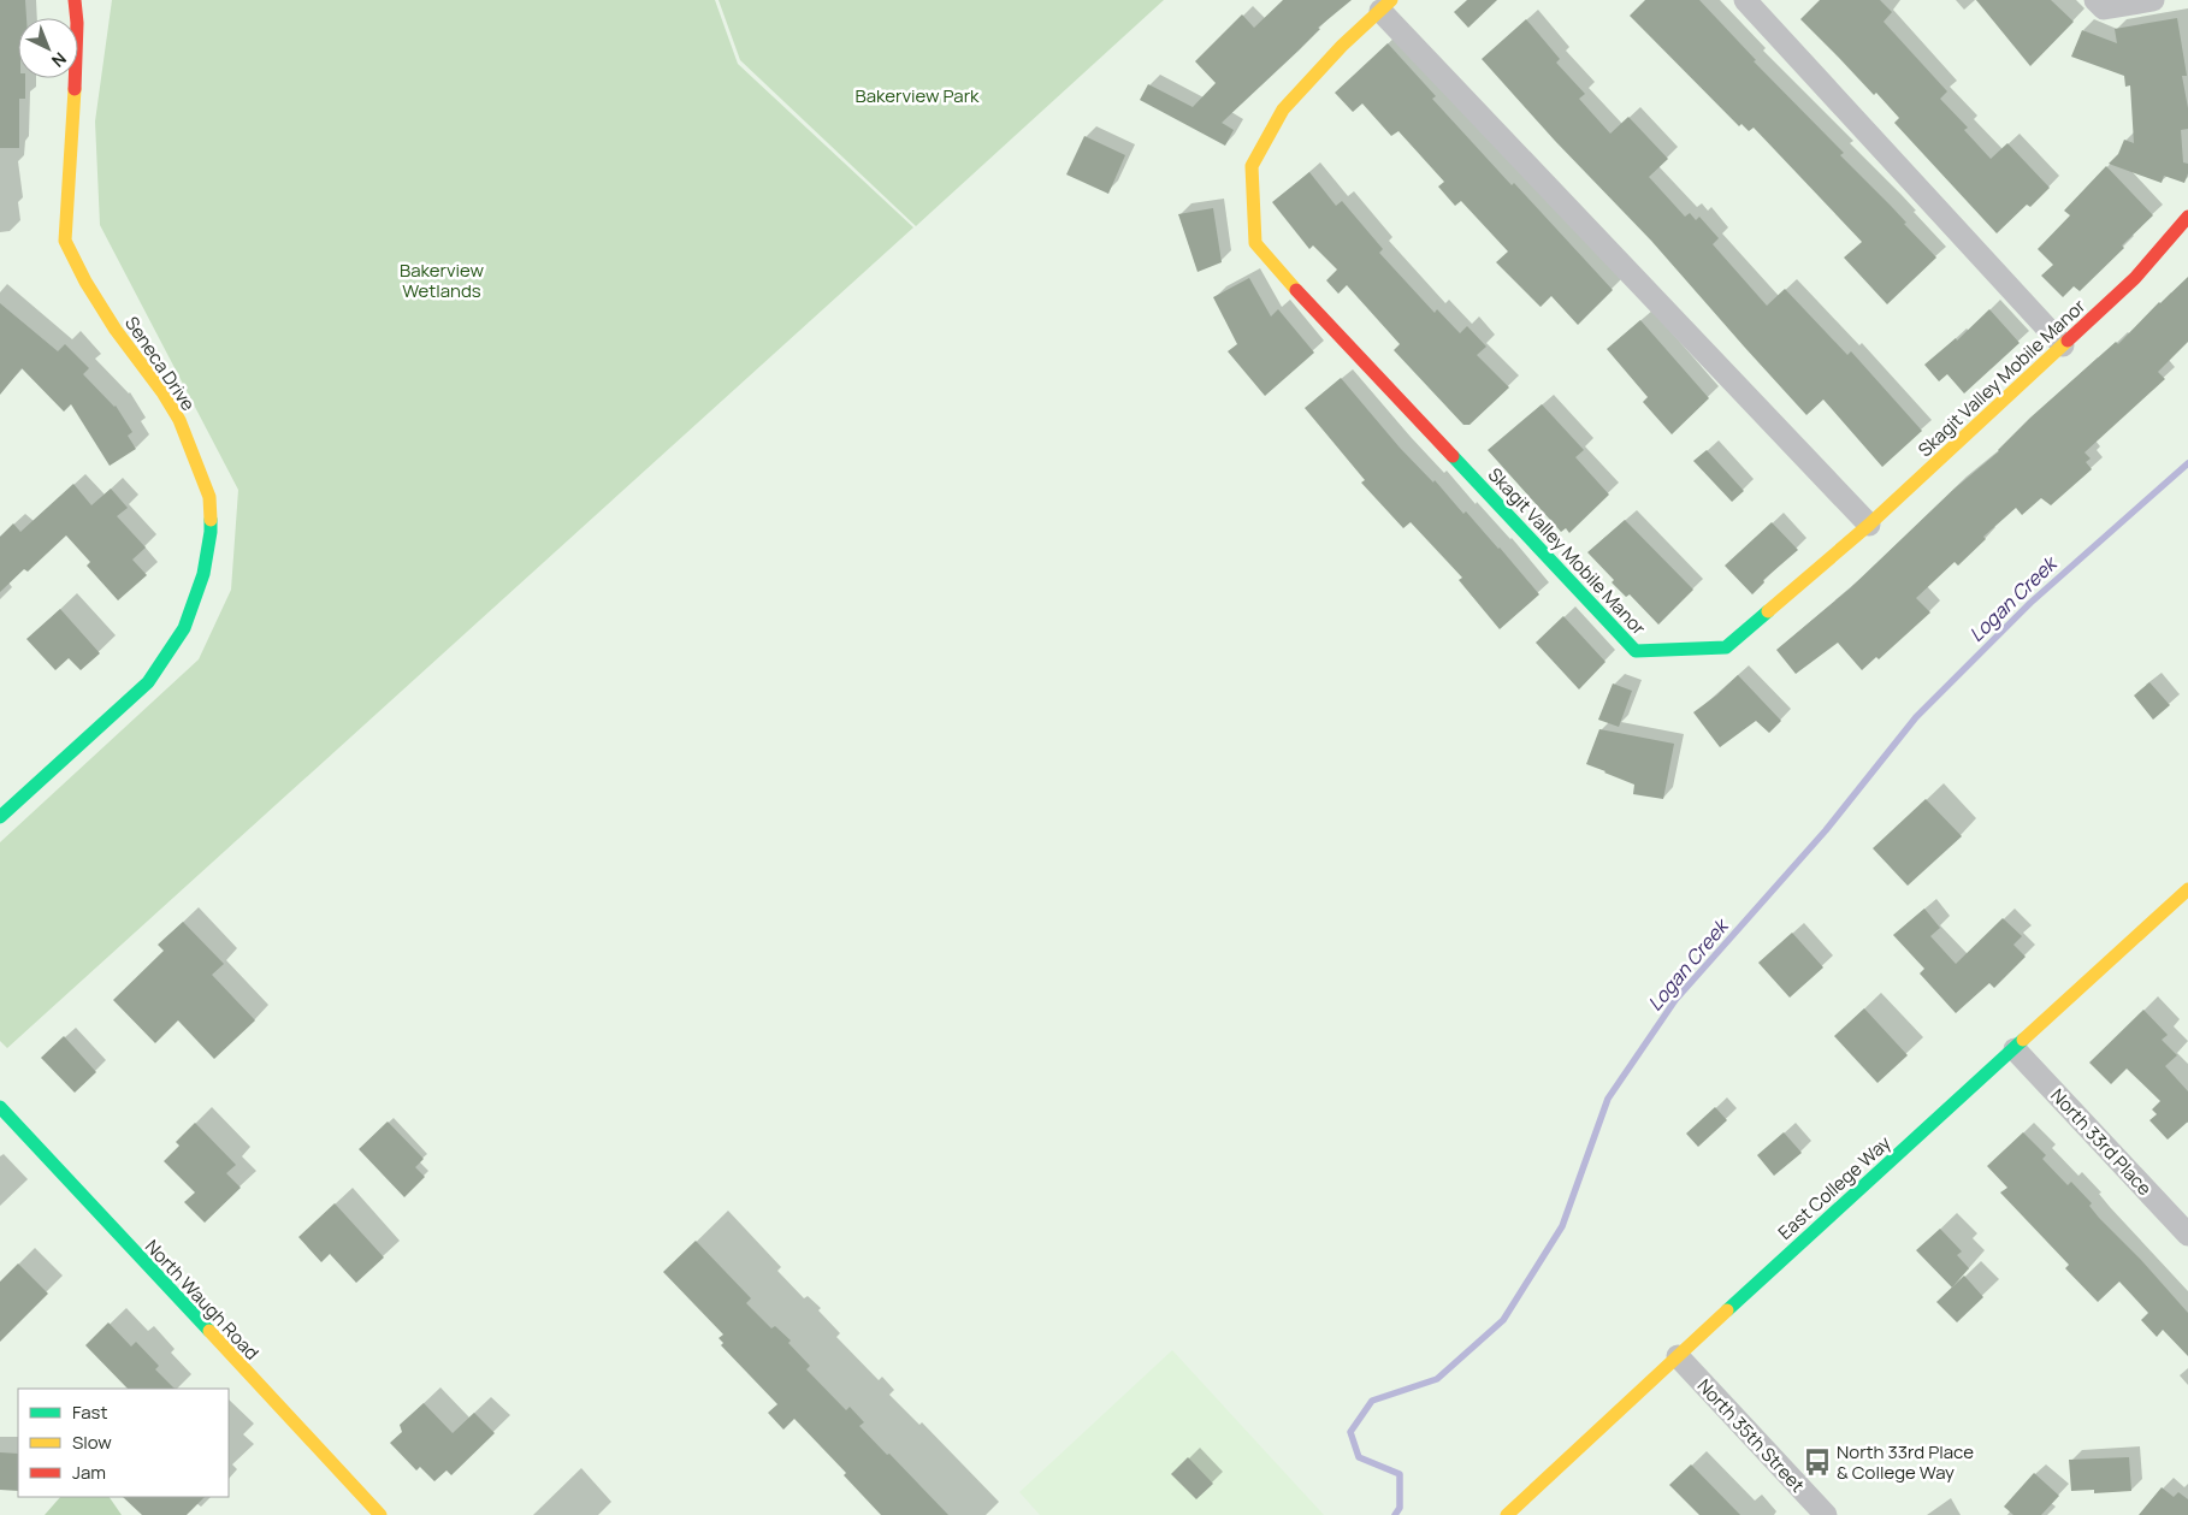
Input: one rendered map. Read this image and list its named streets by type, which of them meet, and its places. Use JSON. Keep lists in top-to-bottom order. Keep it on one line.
{"streets":{"street":["Seneca Drive","Skagit Valley Mobile Manor","North 33rd Place","East College Way","North Waugh Road","North 35th Street"]},"crossings":[["North 33rd Place","East College Way"],["East College Way","North 35th Street"]],"water":["Logan Creek"],"parks":["Bakerview Park","Bakerview Wetlands"],"places":{"bus stop":["North 33rd Place & College Way"]},"legend":["Fast","Slow","Jam"],"north":"bottom right"}
